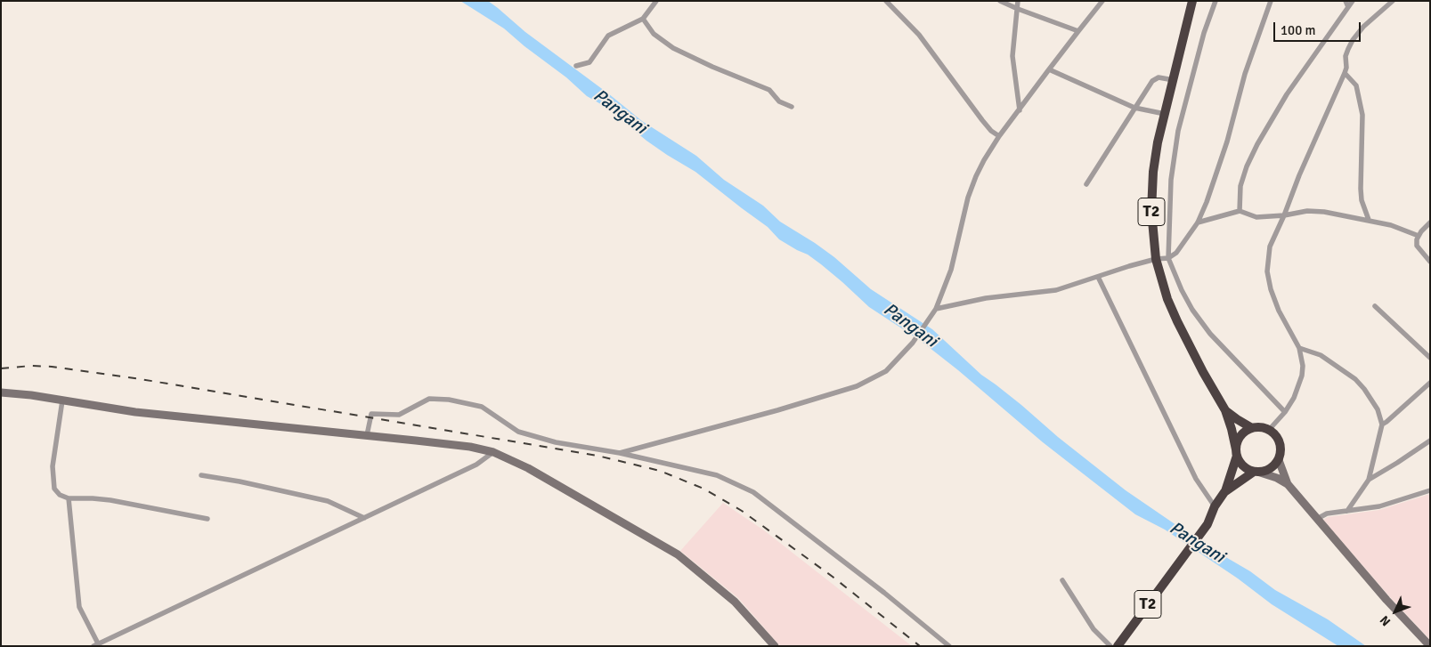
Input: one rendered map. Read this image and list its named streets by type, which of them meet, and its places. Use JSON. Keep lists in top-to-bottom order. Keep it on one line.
{"streets":{"highway":["T2"]},"water":["Pangani"],"scale_bar":"100 m","north":"bottom left"}
